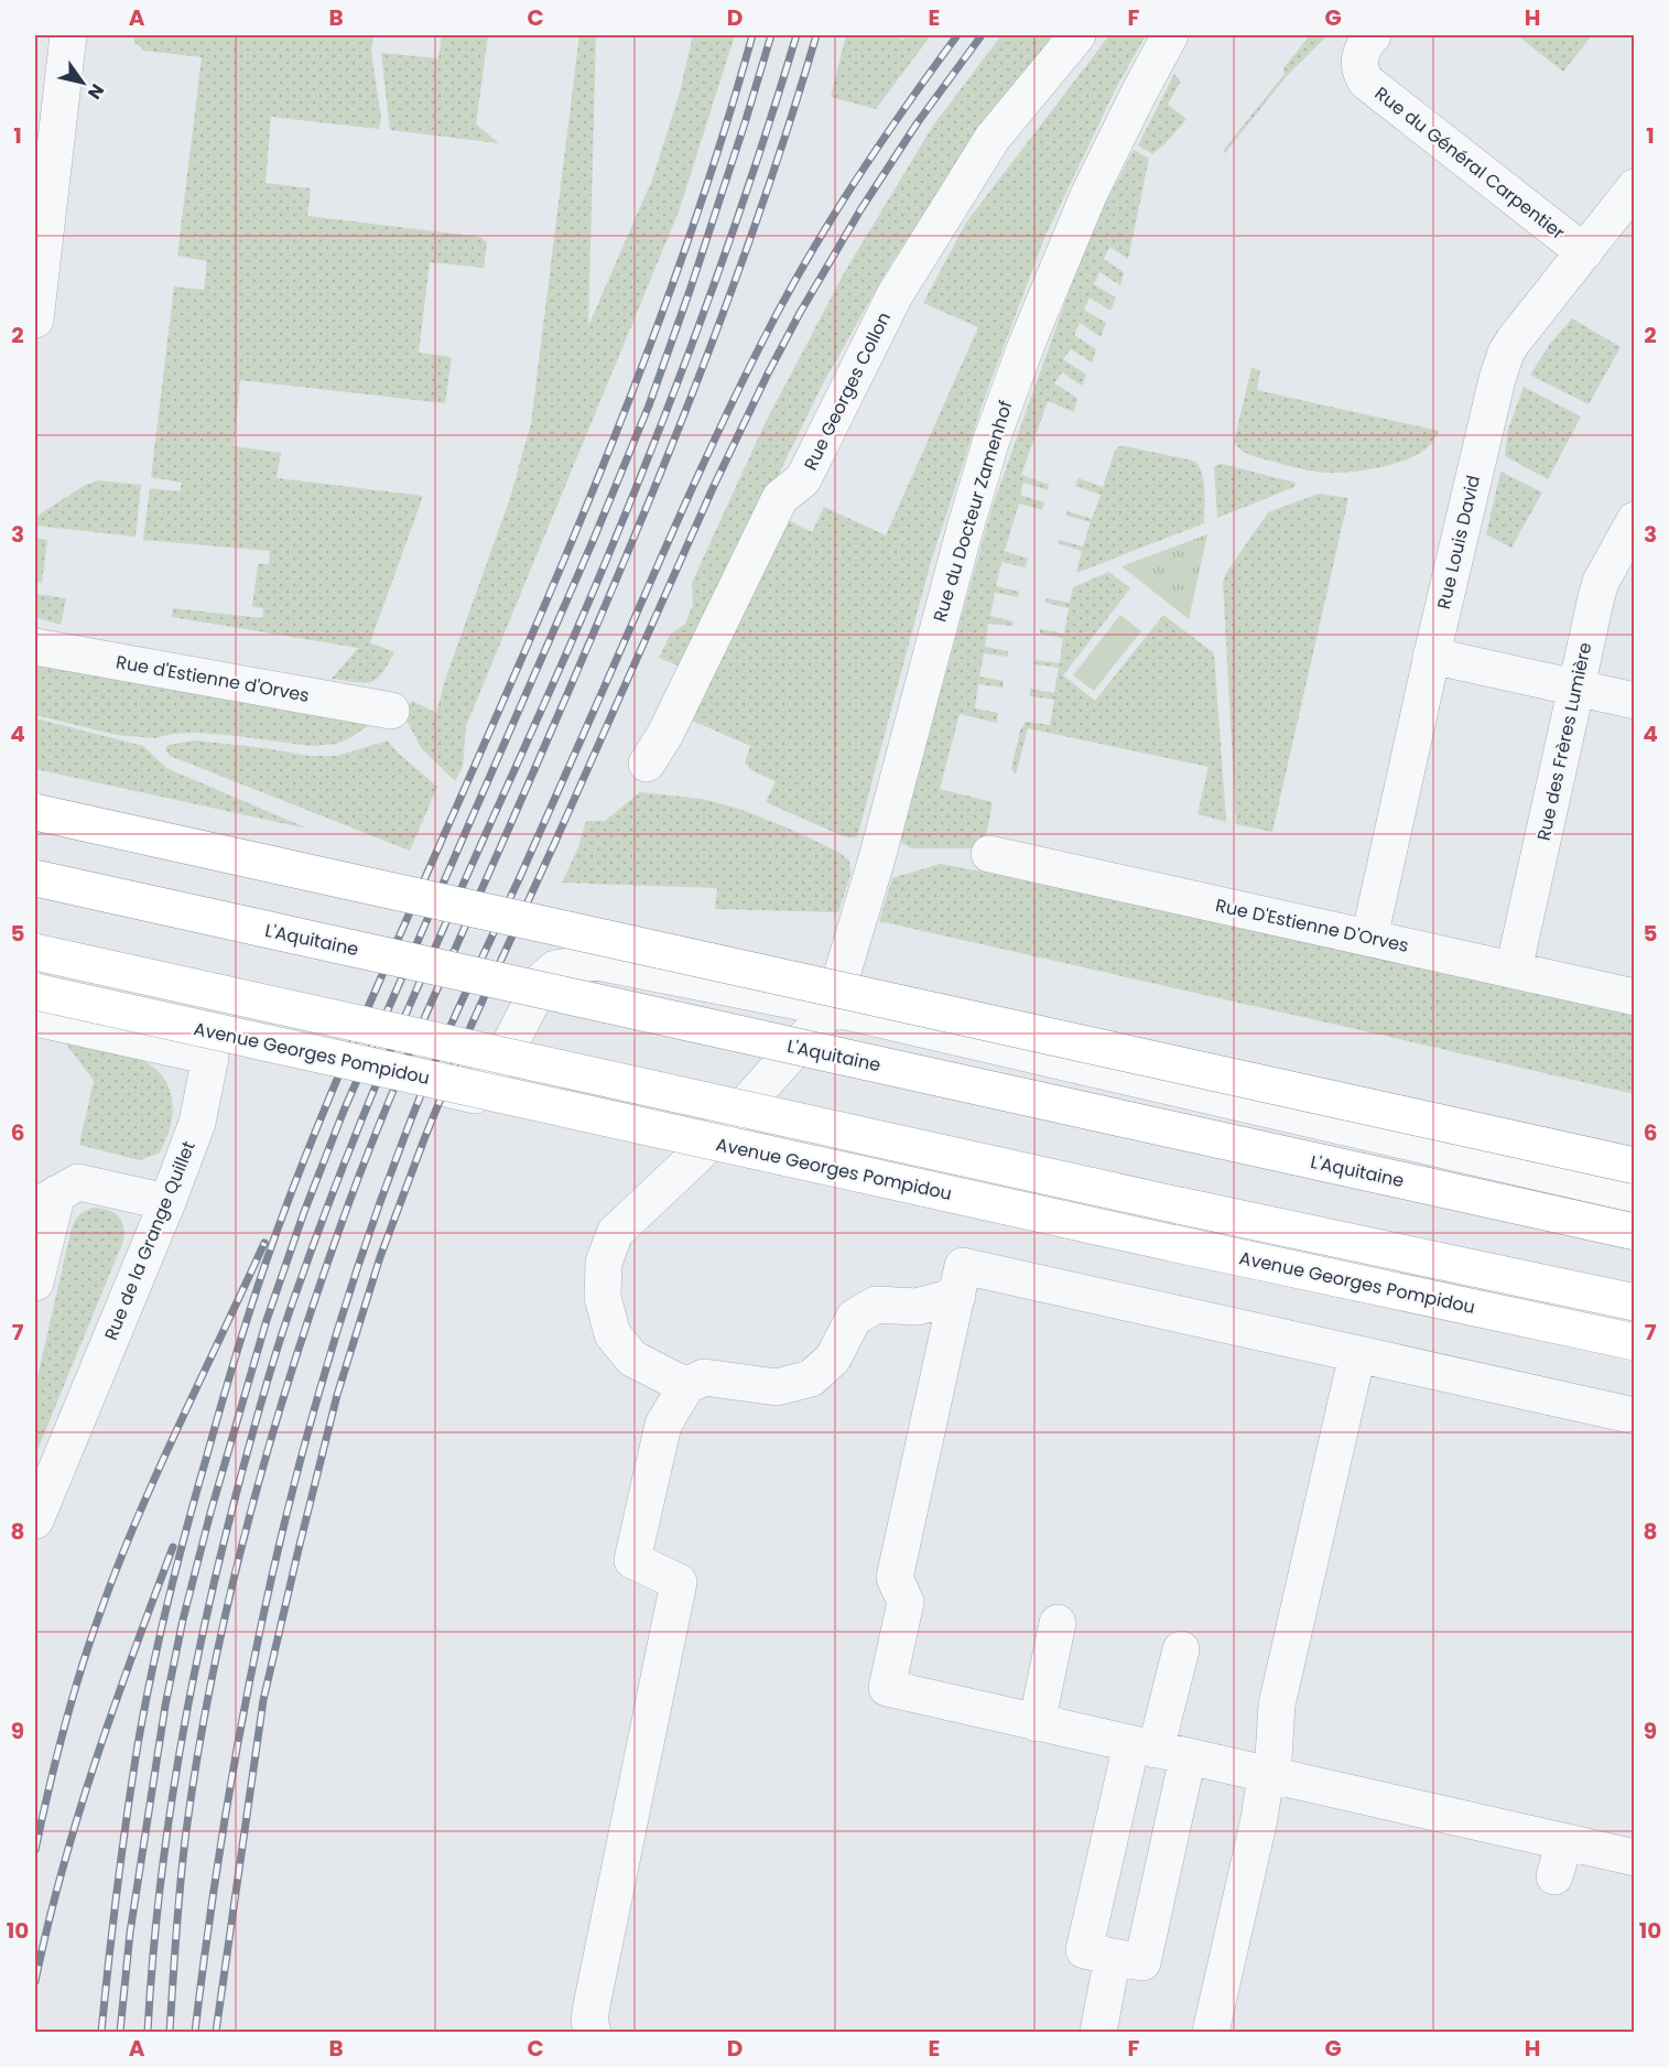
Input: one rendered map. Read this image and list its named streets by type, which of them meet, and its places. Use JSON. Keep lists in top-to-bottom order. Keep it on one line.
{"streets":{"main road":["L'Aquitaine","Avenue Georges Pompidou"],"street":["Rue du Général Carpentier","Rue Georges Collon","Rue du Docteur Zamenhof","Rue Louis David","Rue d'Estienne d'Orves","Rue des Frères Lumière","Rue D'Estienne D'Orves","Rue de la Grange Quillet"]},"crossings":[["Rue du Général Carpentier","Rue Louis David"],["Rue Louis David","Rue D'Estienne D'Orves"],["Rue des Frères Lumière","Rue D'Estienne D'Orves"]],"north":"bottom right","grid":{"columns":["A","B","C","D","E","F","G","H"],"rows":["1","2","3","4","5","6","7","8","9","10"]}}
